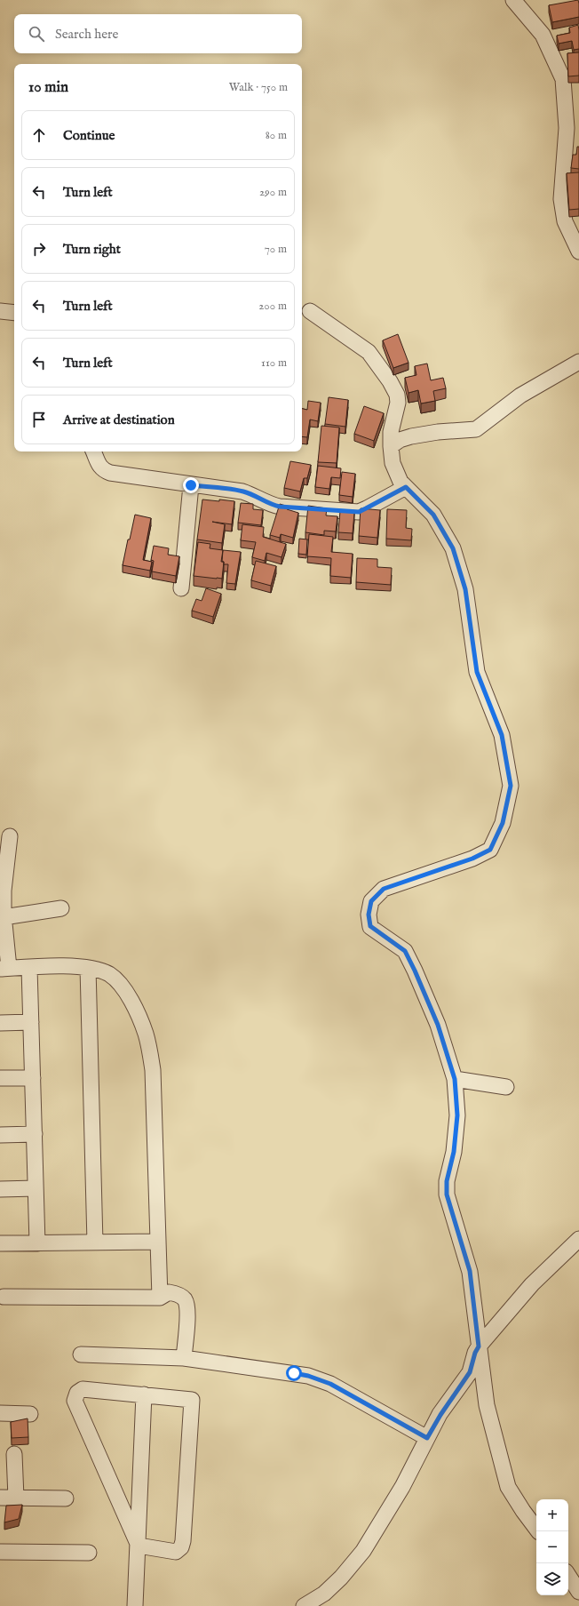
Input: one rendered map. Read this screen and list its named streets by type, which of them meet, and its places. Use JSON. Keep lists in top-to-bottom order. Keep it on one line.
{"page":{"search":"Search here","heading":["10 min","Walk · 750 m"],"list":[["Continue","80 m"],["Turn left","290 m"],["Turn right","70 m"],["Turn left","200 m"],["Turn left","110 m"],"Arrive at destination"],"map_buttons":["+","−"]}}
